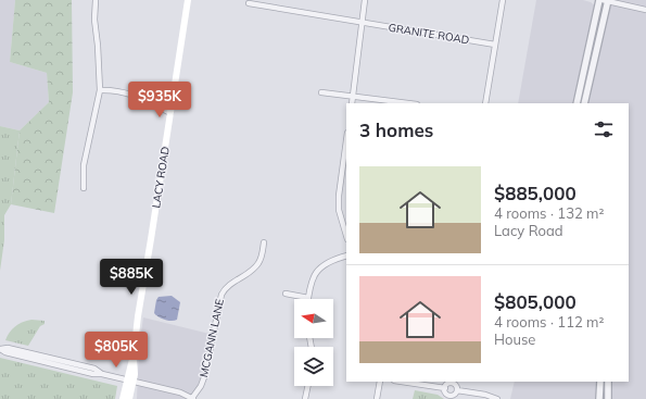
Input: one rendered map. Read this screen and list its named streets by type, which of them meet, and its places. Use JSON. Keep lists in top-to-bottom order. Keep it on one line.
{"streets":{"main road":["LACY ROAD"],"street":["GRANITE ROAD","MCGANN LANE"]},"north":"left","page":{"price":["$935K","$885K","$805K"],"heading":"3 homes","list":[{"name":"$885,000","note":"4 rooms · 132 m² · Lacy Road"},{"name":"$805,000","note":"4 rooms · 112 m² · House"}]}}
